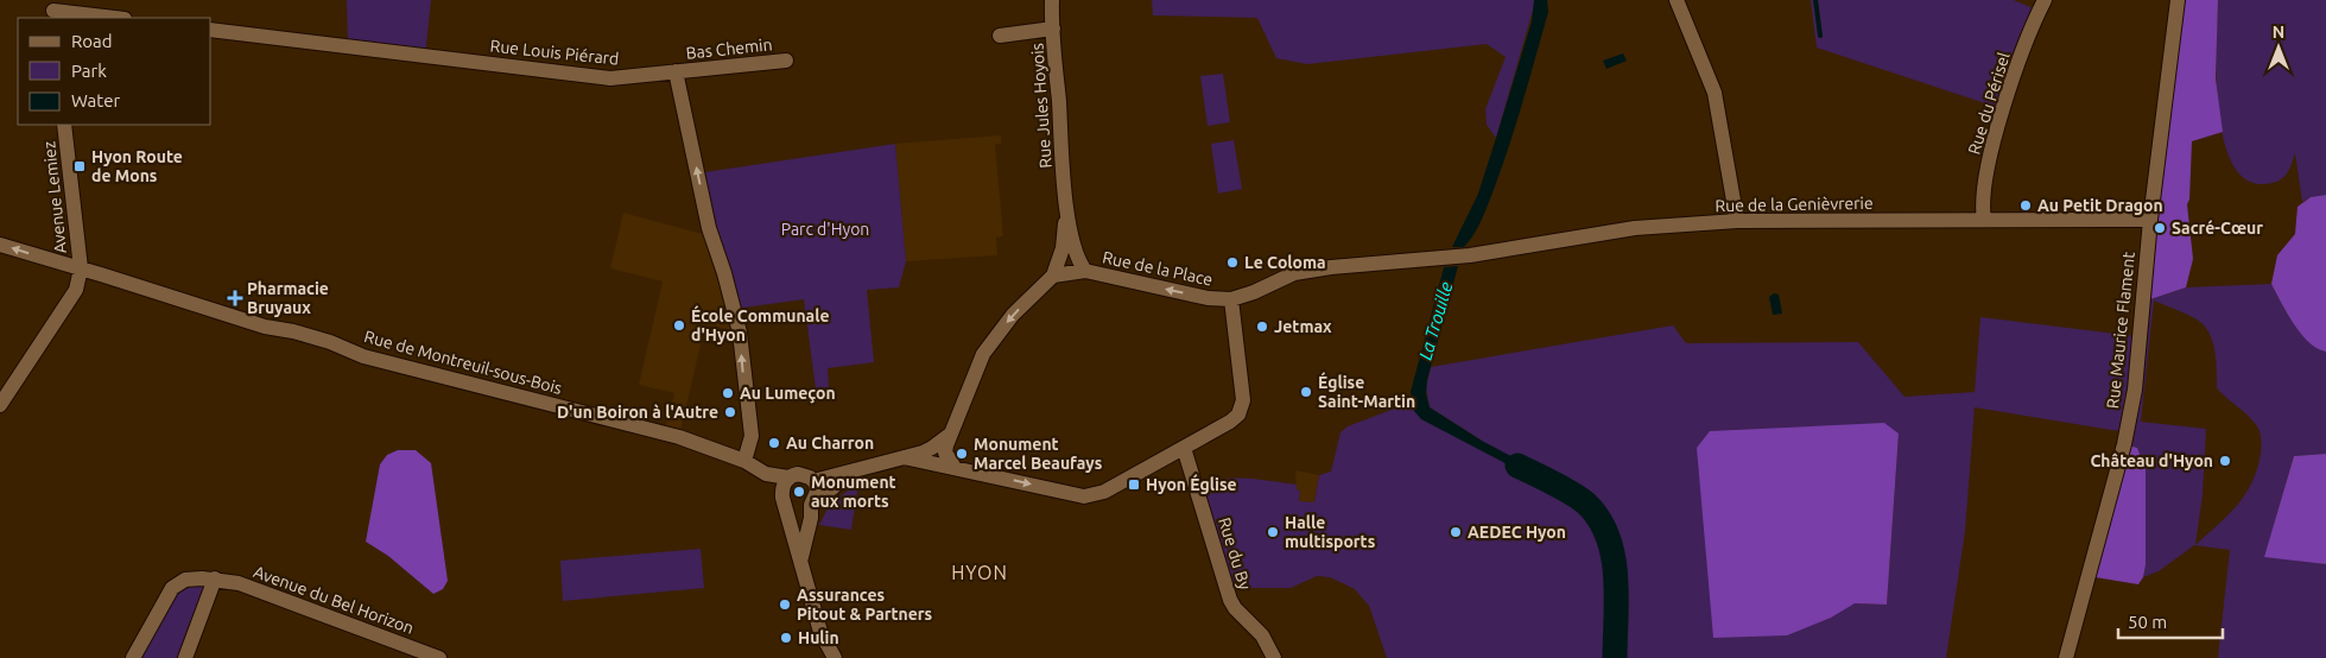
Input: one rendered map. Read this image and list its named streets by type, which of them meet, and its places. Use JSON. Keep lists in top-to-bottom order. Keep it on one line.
{"streets":{"street":["Bas Chemin","Rue Louis Piérard","Rue du Périsel","Rue Jules Hoyois","Avenue Lemiez","Rue de la Genièvrerie","Rue de la Place","Rue Maurice Flament","Rue de Montreuil-sous-Bois","Rue du By","Avenue du Bel Horizon"]},"crossings":[["Bas Chemin","Rue Louis Piérard"],["Rue du Périsel","Rue de la Genièvrerie"],["Rue Jules Hoyois","Rue de la Place"],["Avenue Lemiez","Rue de Montreuil-sous-Bois"],["Rue de la Genièvrerie","Rue de la Place"],["Rue de la Genièvrerie","Rue Maurice Flament"]],"one_way":["Rue de la Place"],"districts":["HYON"],"water":["La Trouille"],"parks":["Parc d'Hyon"],"places":{"transit":["Hyon Route de Mons","Hyon Église"],"other":["Au Petit Dragon","Sacré-Cœur","Le Coloma","École Communale d'Hyon","Jetmax","Église Saint-Martin","Au Lumeçon","D'un Boiron à l'Autre","Au Charron","Monument Marcel Beaufays","Château d'Hyon","Monument aux morts","Halle multisports","AEDEC Hyon","Assurances Pitout & Partners","Hulin"],"health":["Pharmacie Bruyaux"]},"legend":["Road","Park","Water"],"scale_bar":"50 m","north":"top"}
